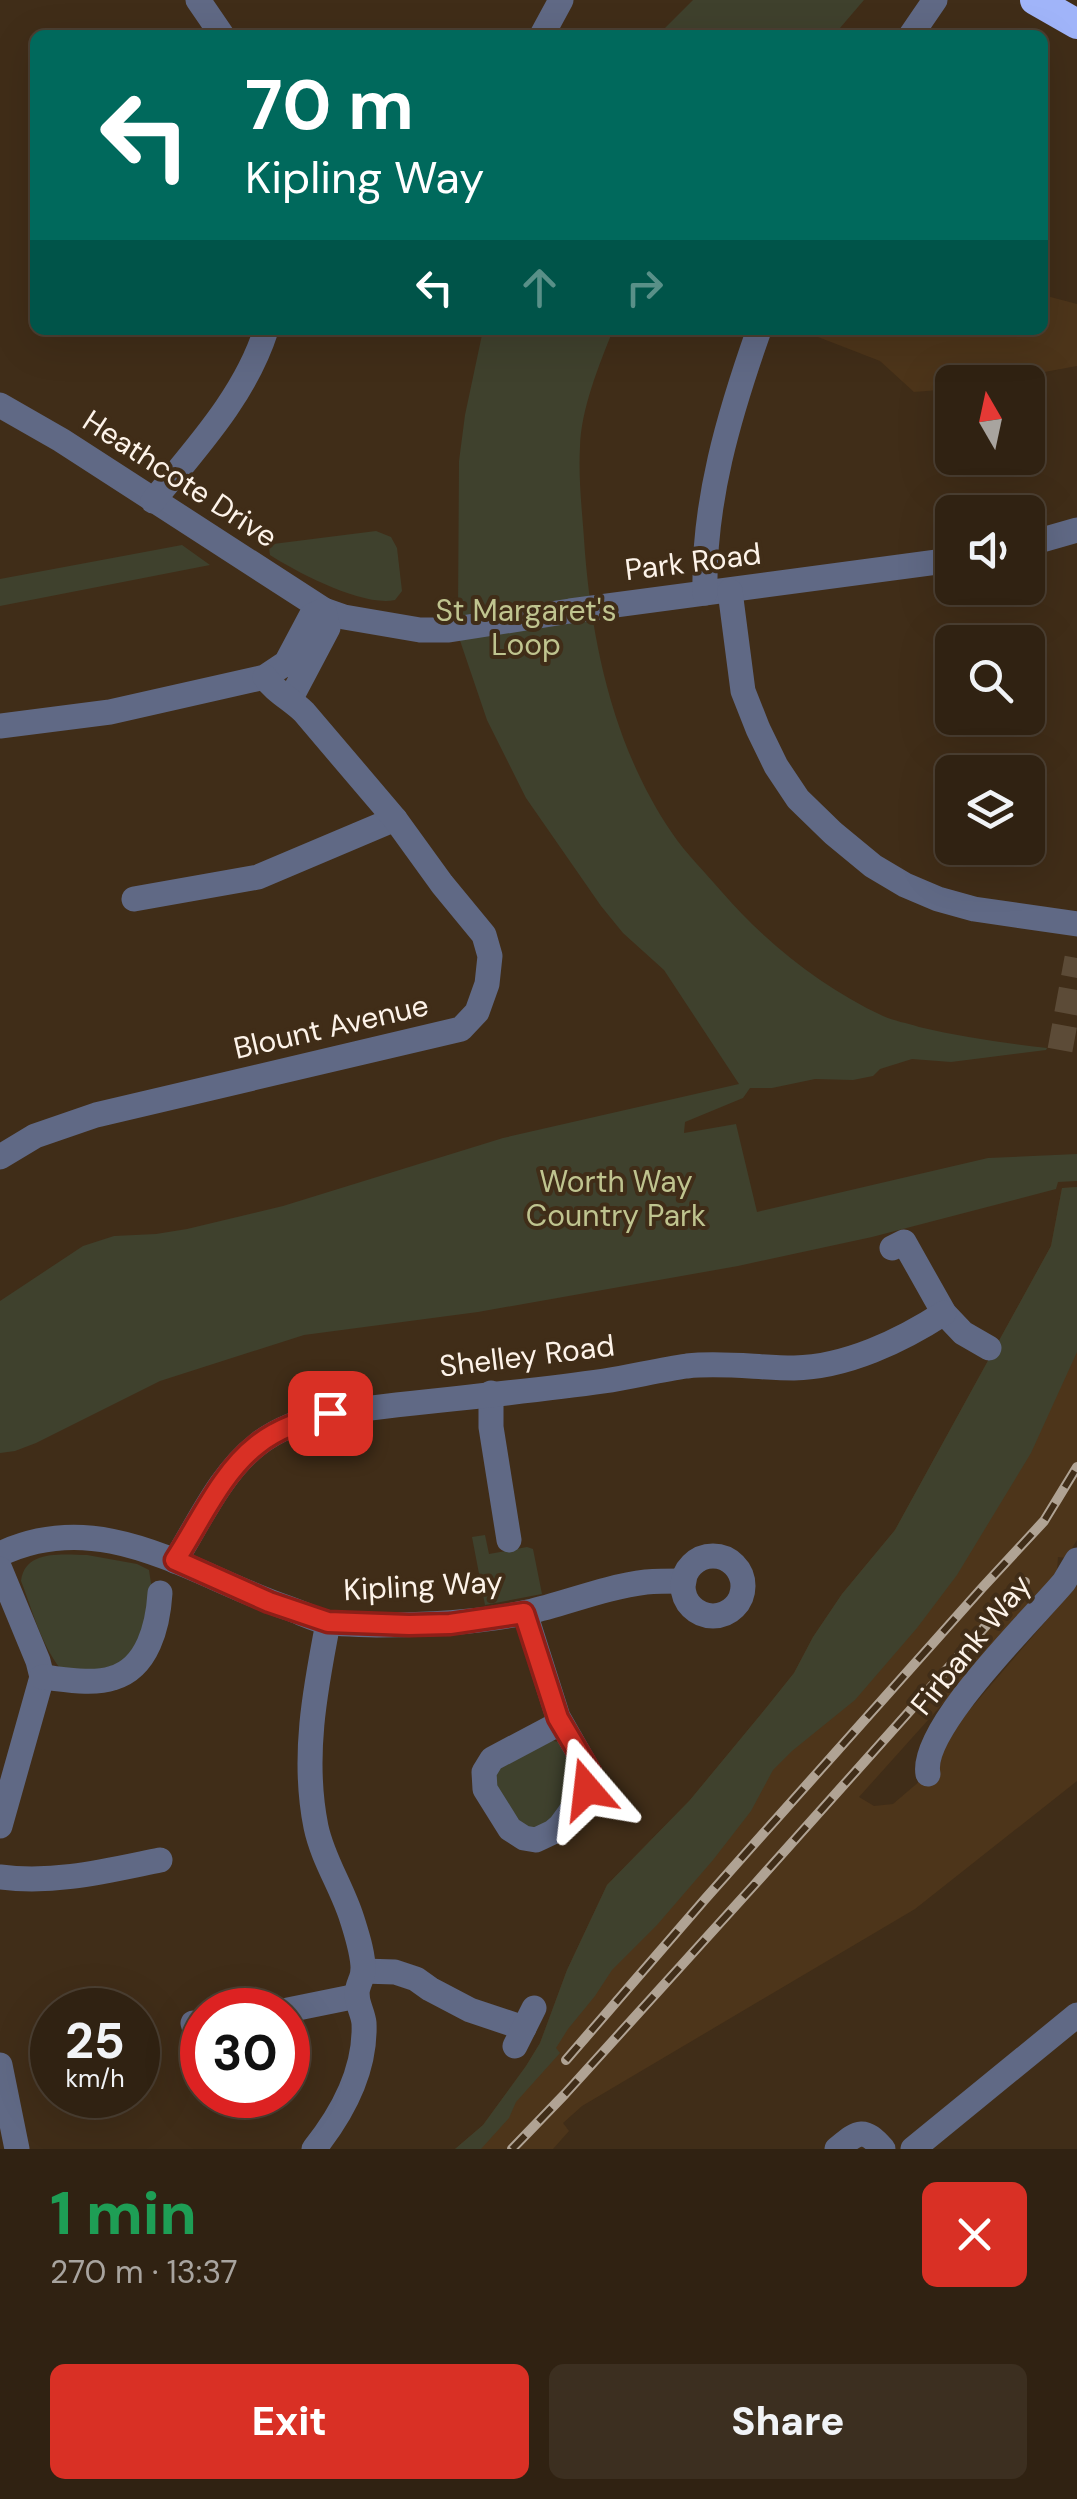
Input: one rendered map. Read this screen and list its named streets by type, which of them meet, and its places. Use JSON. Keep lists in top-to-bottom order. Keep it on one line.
{"streets":{"street":["Heathcote Drive","Park Road","Blount Avenue","Shelley Road","Kipling Way","Firbank Way"]},"crossings":[["Heathcote Drive","Park Road"],["Shelley Road","Kipling Way"]],"parks":["St Margaret's Loop","Worth Way Country Park"],"north":"top","page":{"turn":["70 m","Kipling Way"],"speed":"25 km/h","limit":"30","heading":["1 min","270 m · 13:37"],"buttons":["Exit","Share"]}}
